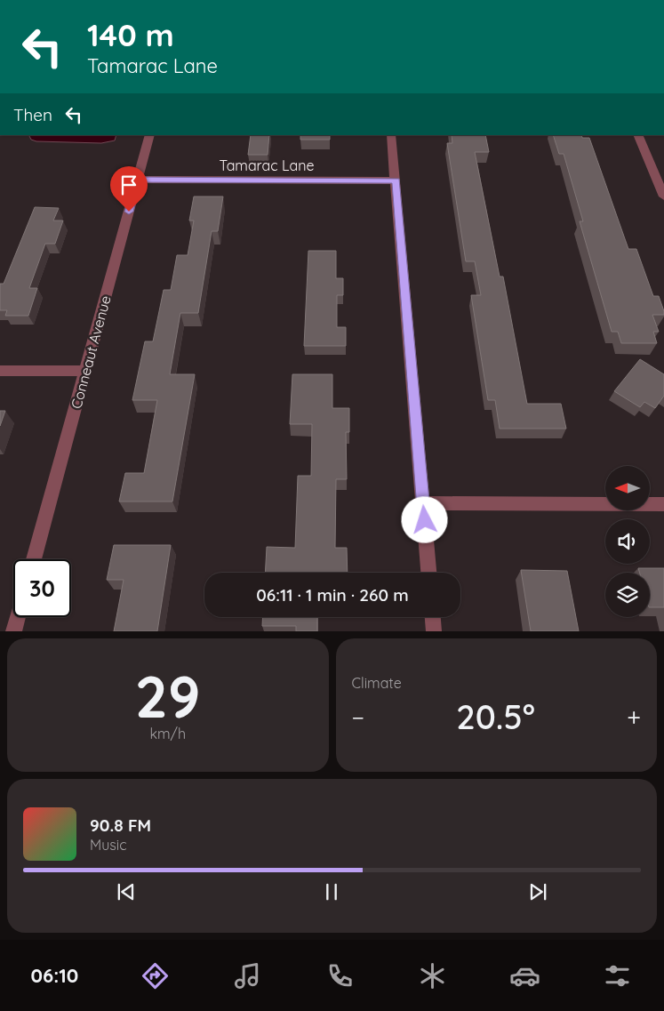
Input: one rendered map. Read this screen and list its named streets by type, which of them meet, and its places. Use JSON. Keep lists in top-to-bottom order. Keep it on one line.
{"streets":{"street":["Tamarac Lane","Conneaut Avenue"]},"crossings":[["Tamarac Lane","Conneaut Avenue"]],"north":"left","page":{"turn":["140 m","Tamarac Lane"],"then":"Then","limit":"30","trip":"06:11 · 1 min · 260 m","tile":[["29","km/h"],"Climate"],"heat":["−","20.5°","+"],"song":["90.8 FM","Music"],"tabs":"06:10"}}
